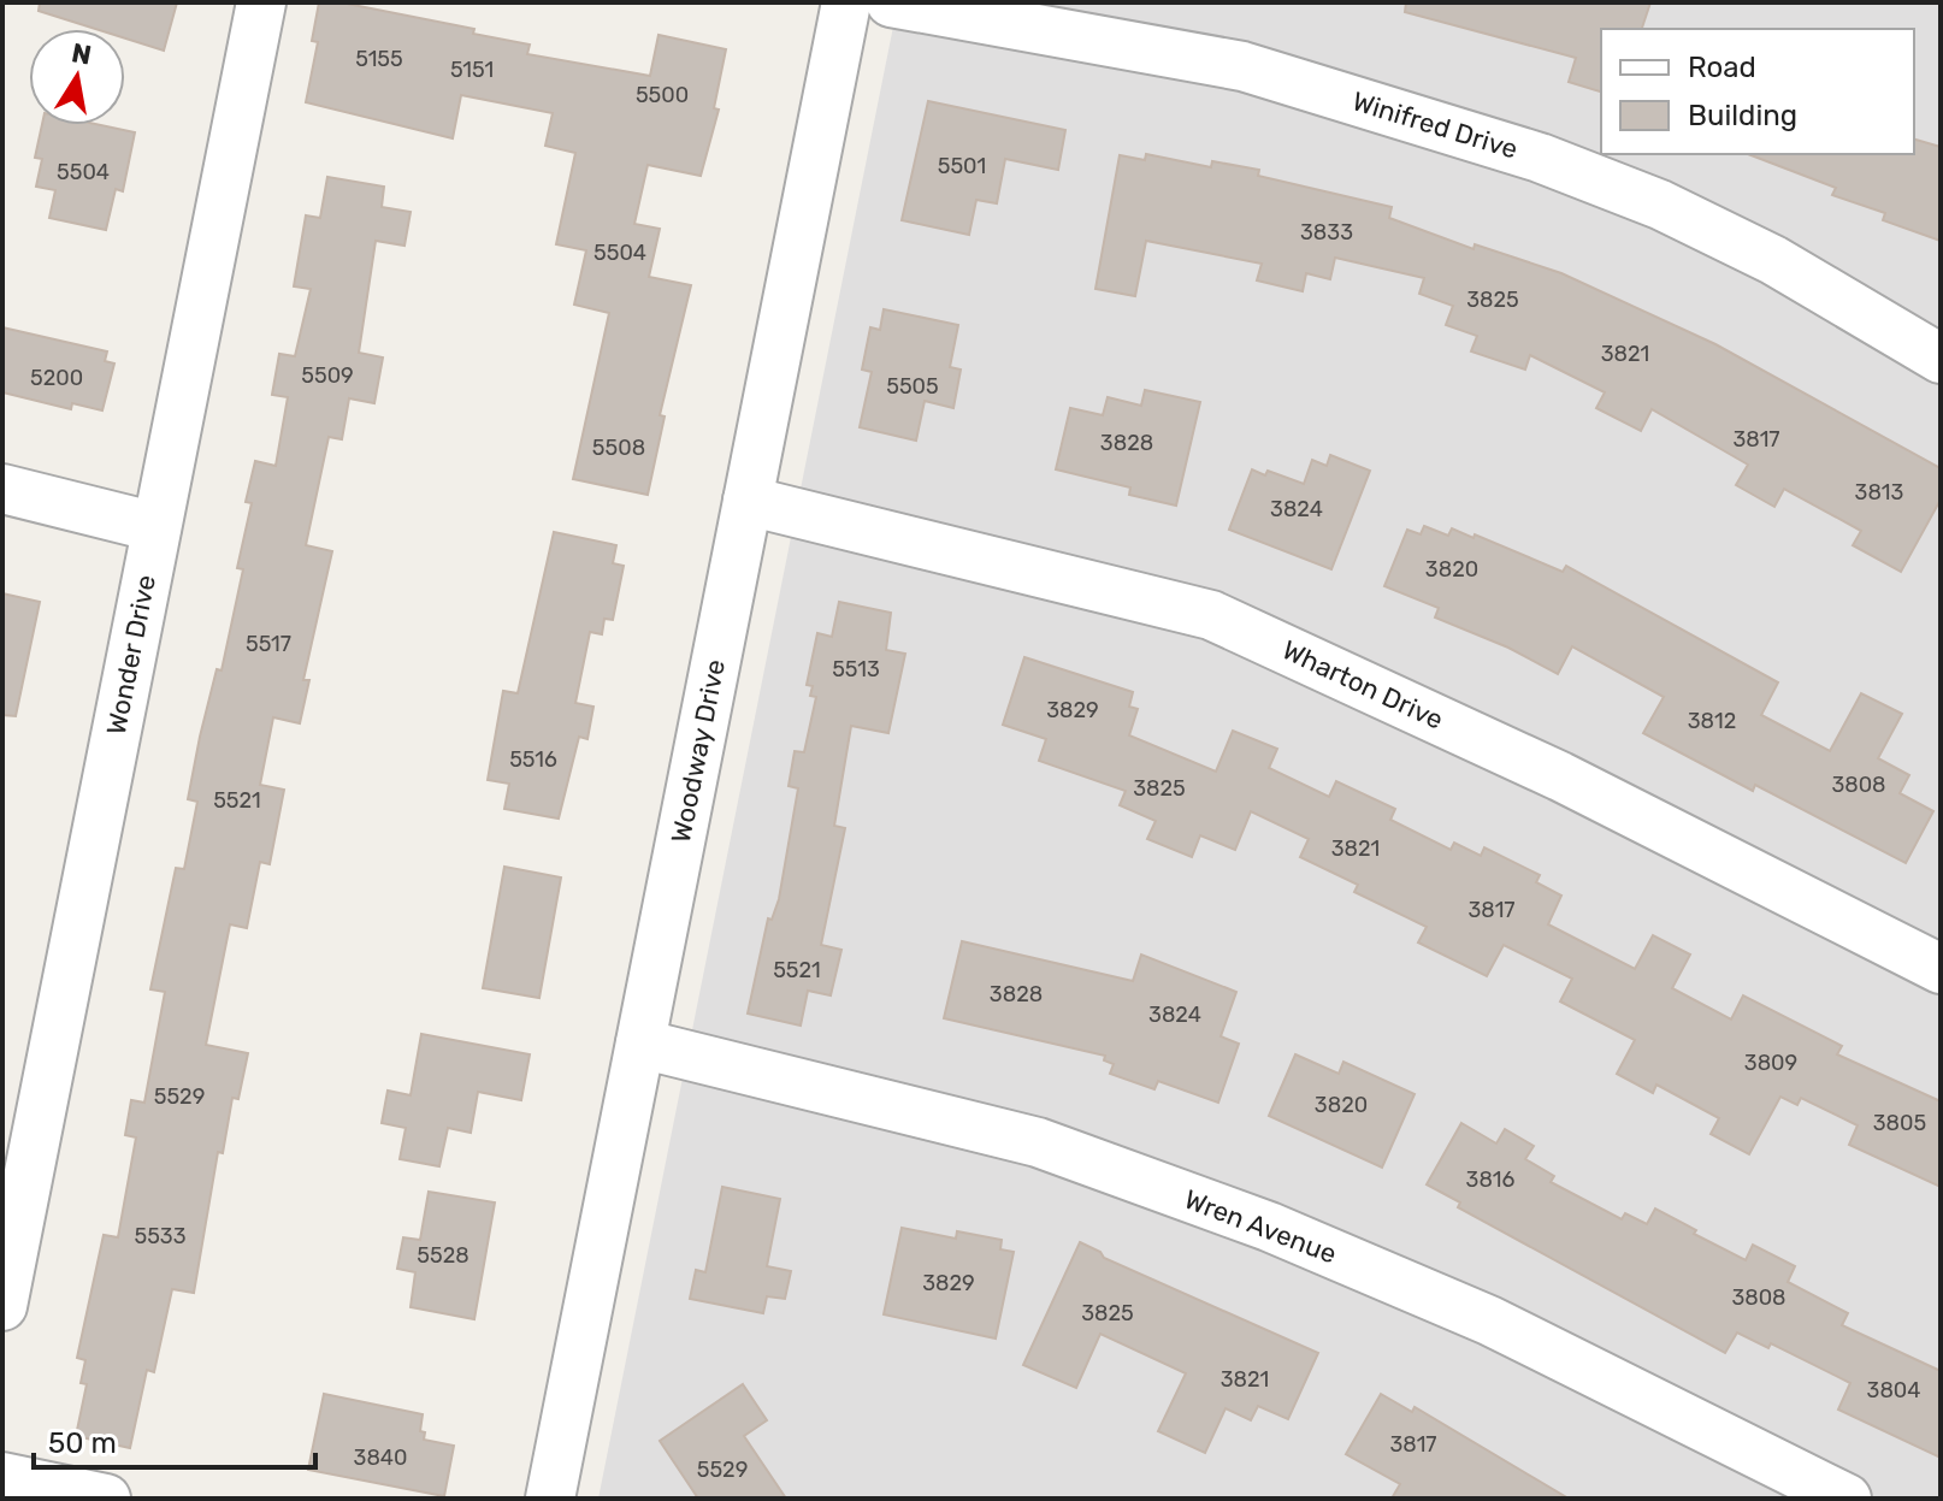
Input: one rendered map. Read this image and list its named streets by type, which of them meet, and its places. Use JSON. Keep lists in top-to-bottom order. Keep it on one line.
{"streets":{"street":["Winifred Drive","Wonder Drive","Wharton Drive","Woodway Drive","Wren Avenue"]},"crossings":[["Wharton Drive","Woodway Drive"],["Woodway Drive","Wren Avenue"]],"house_numbers":["5155","5151","5500","5501","5504","3833","5504","3825","3821","5509","5200","5505","3817","3828","5508","3813","3824","3820","5517","5513","3829","3812","5516","3808","3825","5521","3821","3817","5521","3828","3824","3809","5529","3820","3805","3816","5533","5528","3829","3808","3825","3821","3804","3817","3840","5529"],"legend":["Road","Building"],"scale_bar":"50 m","north":"top"}
